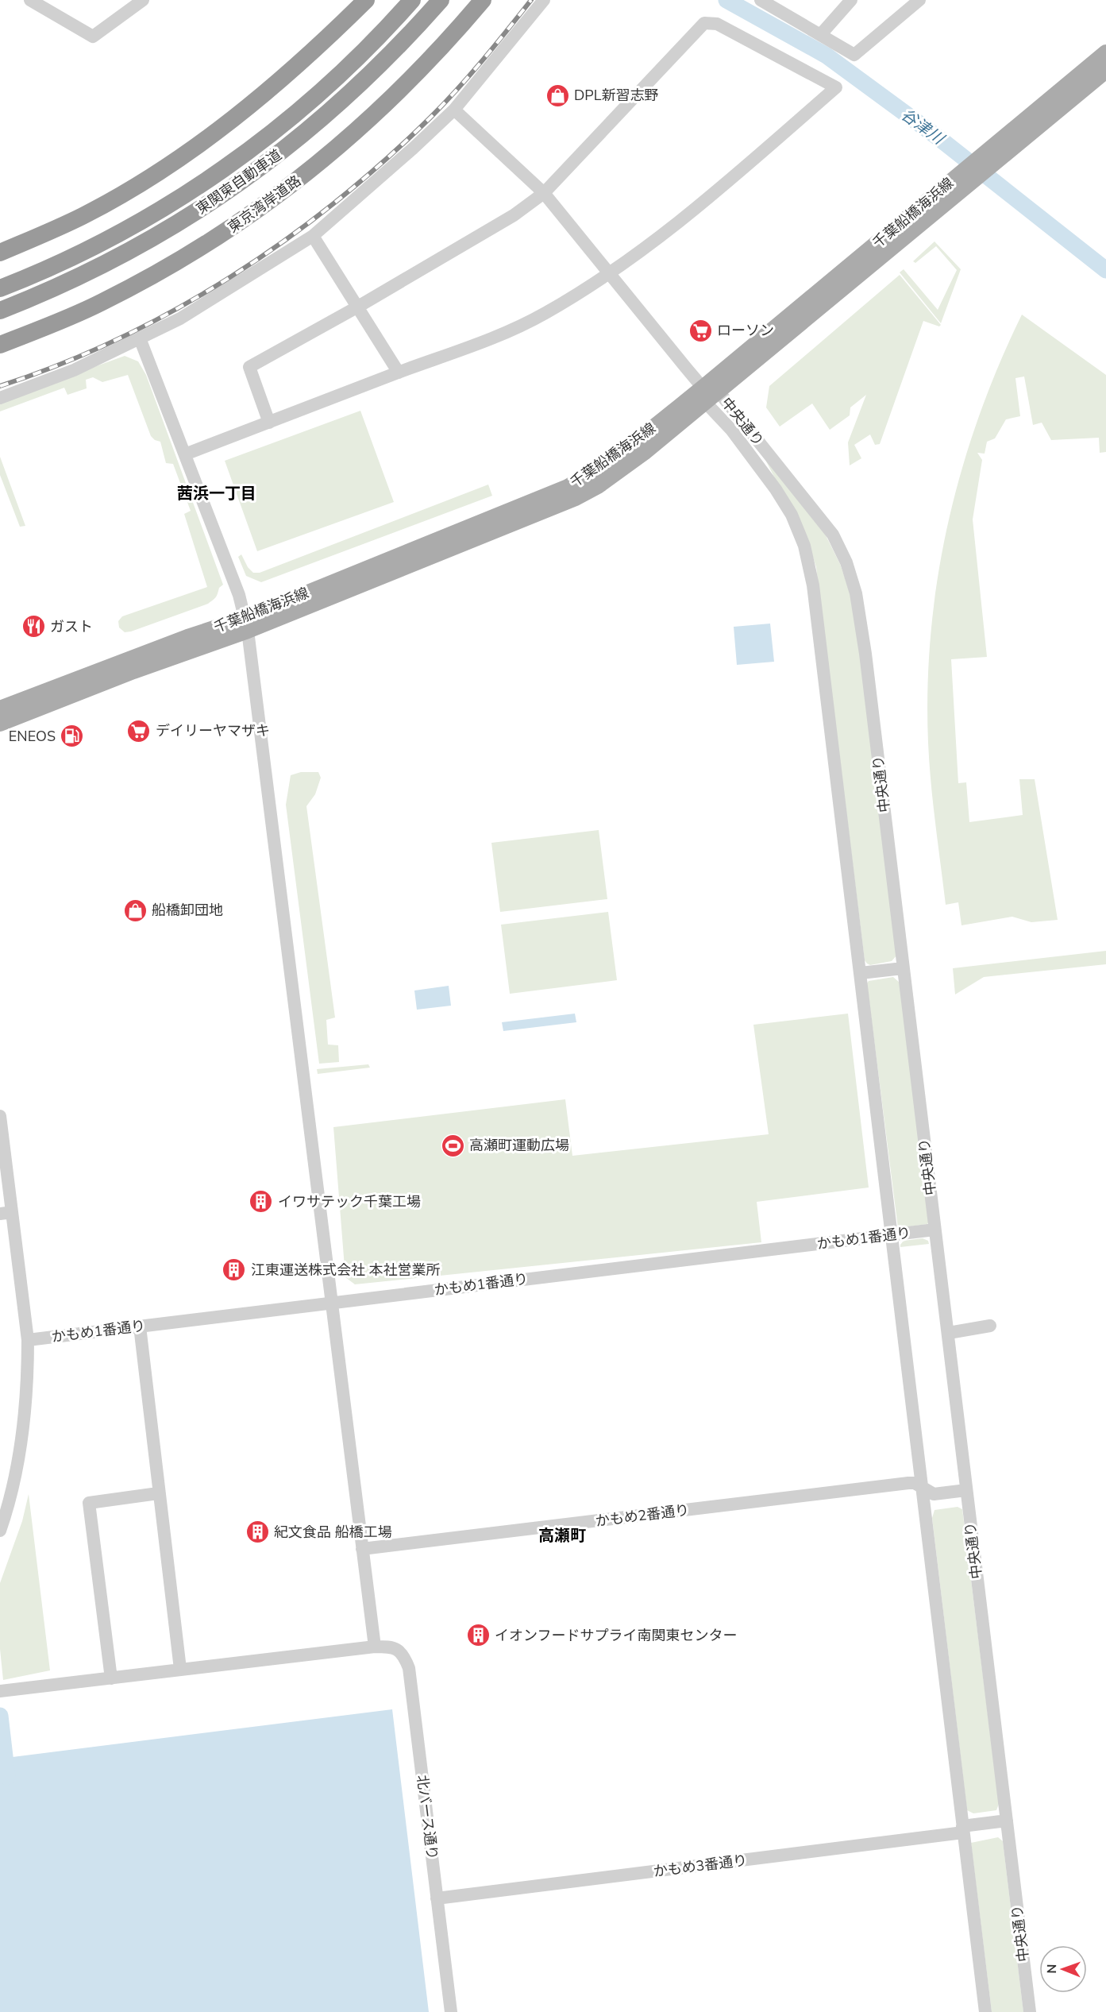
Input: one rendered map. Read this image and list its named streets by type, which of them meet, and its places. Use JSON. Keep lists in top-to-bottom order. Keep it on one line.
{"streets":{"highway":["東関東自動車道","東京湾岸道路"],"main road":["千葉船橋海浜線"],"street":["中央通り","かもめ1番通り","かもめ2番通り","北バース通り","かもめ3番通り"]},"crossings":[["千葉船橋海浜線","中央通り"],["中央通り","かもめ1番通り"],["中央通り","かもめ2番通り"],["中央通り","かもめ3番通り"],["北バース通り","かもめ3番通り"]],"districts":["茜浜一丁目","高瀬町"],"water":["谷津川"],"places":{"shop":["DPL新習志野","船橋卸団地"],"supermarket":["ローソン","デイリーヤマザキ"],"restaurant":["ガスト"],"fuel station":["ENEOS"],"sports":["高瀬町運動広場"],"building":["イワサテック千葉工場","江東運送株式会社 本社営業所","紀文食品 船橋工場","イオンフードサプライ南関東センター"]},"north":"left"}
